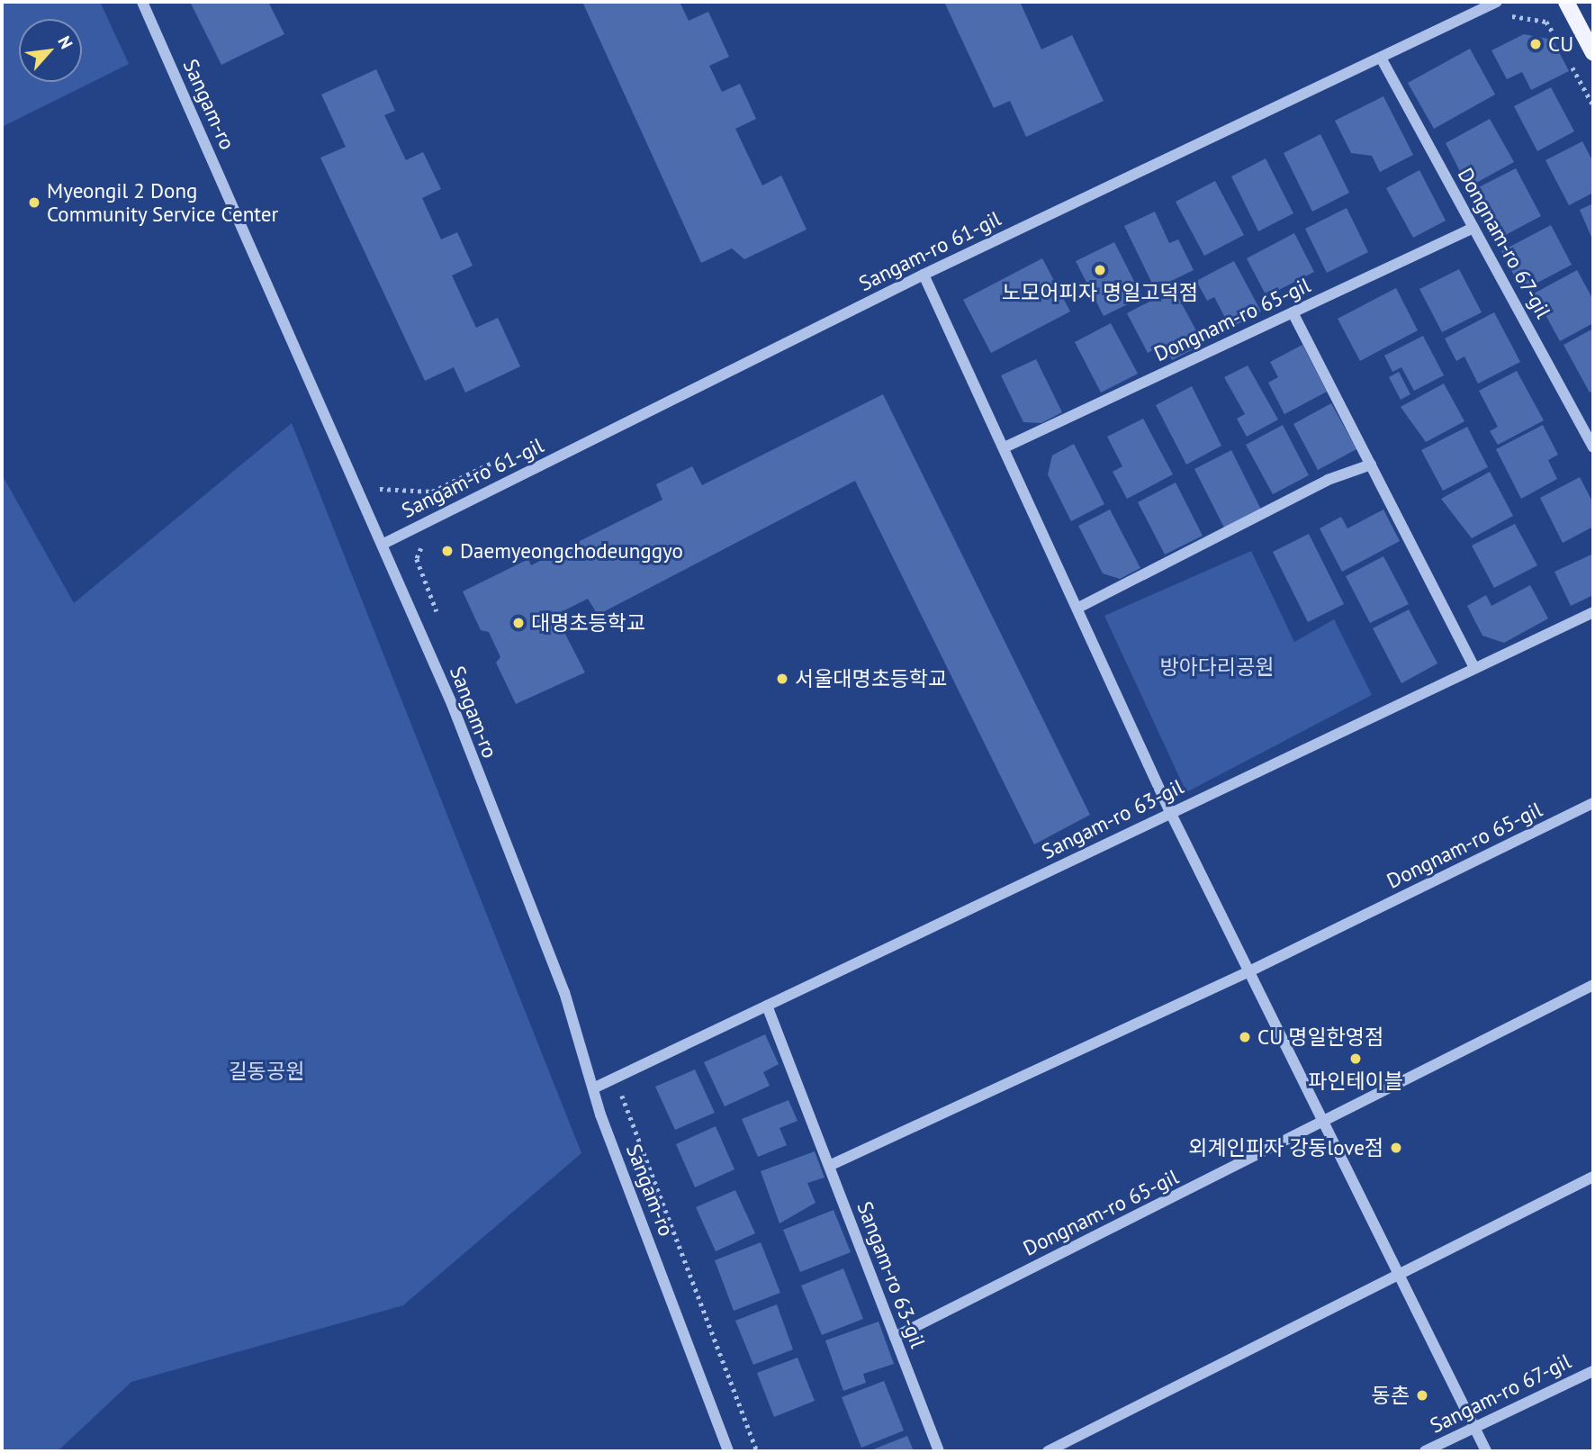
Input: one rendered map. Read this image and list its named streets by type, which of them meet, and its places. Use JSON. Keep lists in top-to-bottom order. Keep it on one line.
{"streets":{"street":["Sangam-ro","Dongnam-ro 67-gil","Sangam-ro 61-gil","Dongnam-ro 65-gil","Sangam-ro 63-gil","Sangam-ro 67-gil"]},"crossings":[["Sangam-ro","Sangam-ro 61-gil"],["Sangam-ro","Sangam-ro 63-gil"],["Dongnam-ro 67-gil","Sangam-ro 61-gil"],["Dongnam-ro 67-gil","Dongnam-ro 65-gil"],["Dongnam-ro 65-gil","Sangam-ro 63-gil"]],"parks":["방아다리공원","길동공원"],"places":["CU","Myeongil 2 Dong Community Service Center","노모어피자 명일고덕점","Daemyeongchodeunggyo","대명초등학교","서울대명초등학교","CU 명일한영점","파인테이블","외계인피자 강동love점","동촌"],"north":"top right"}
